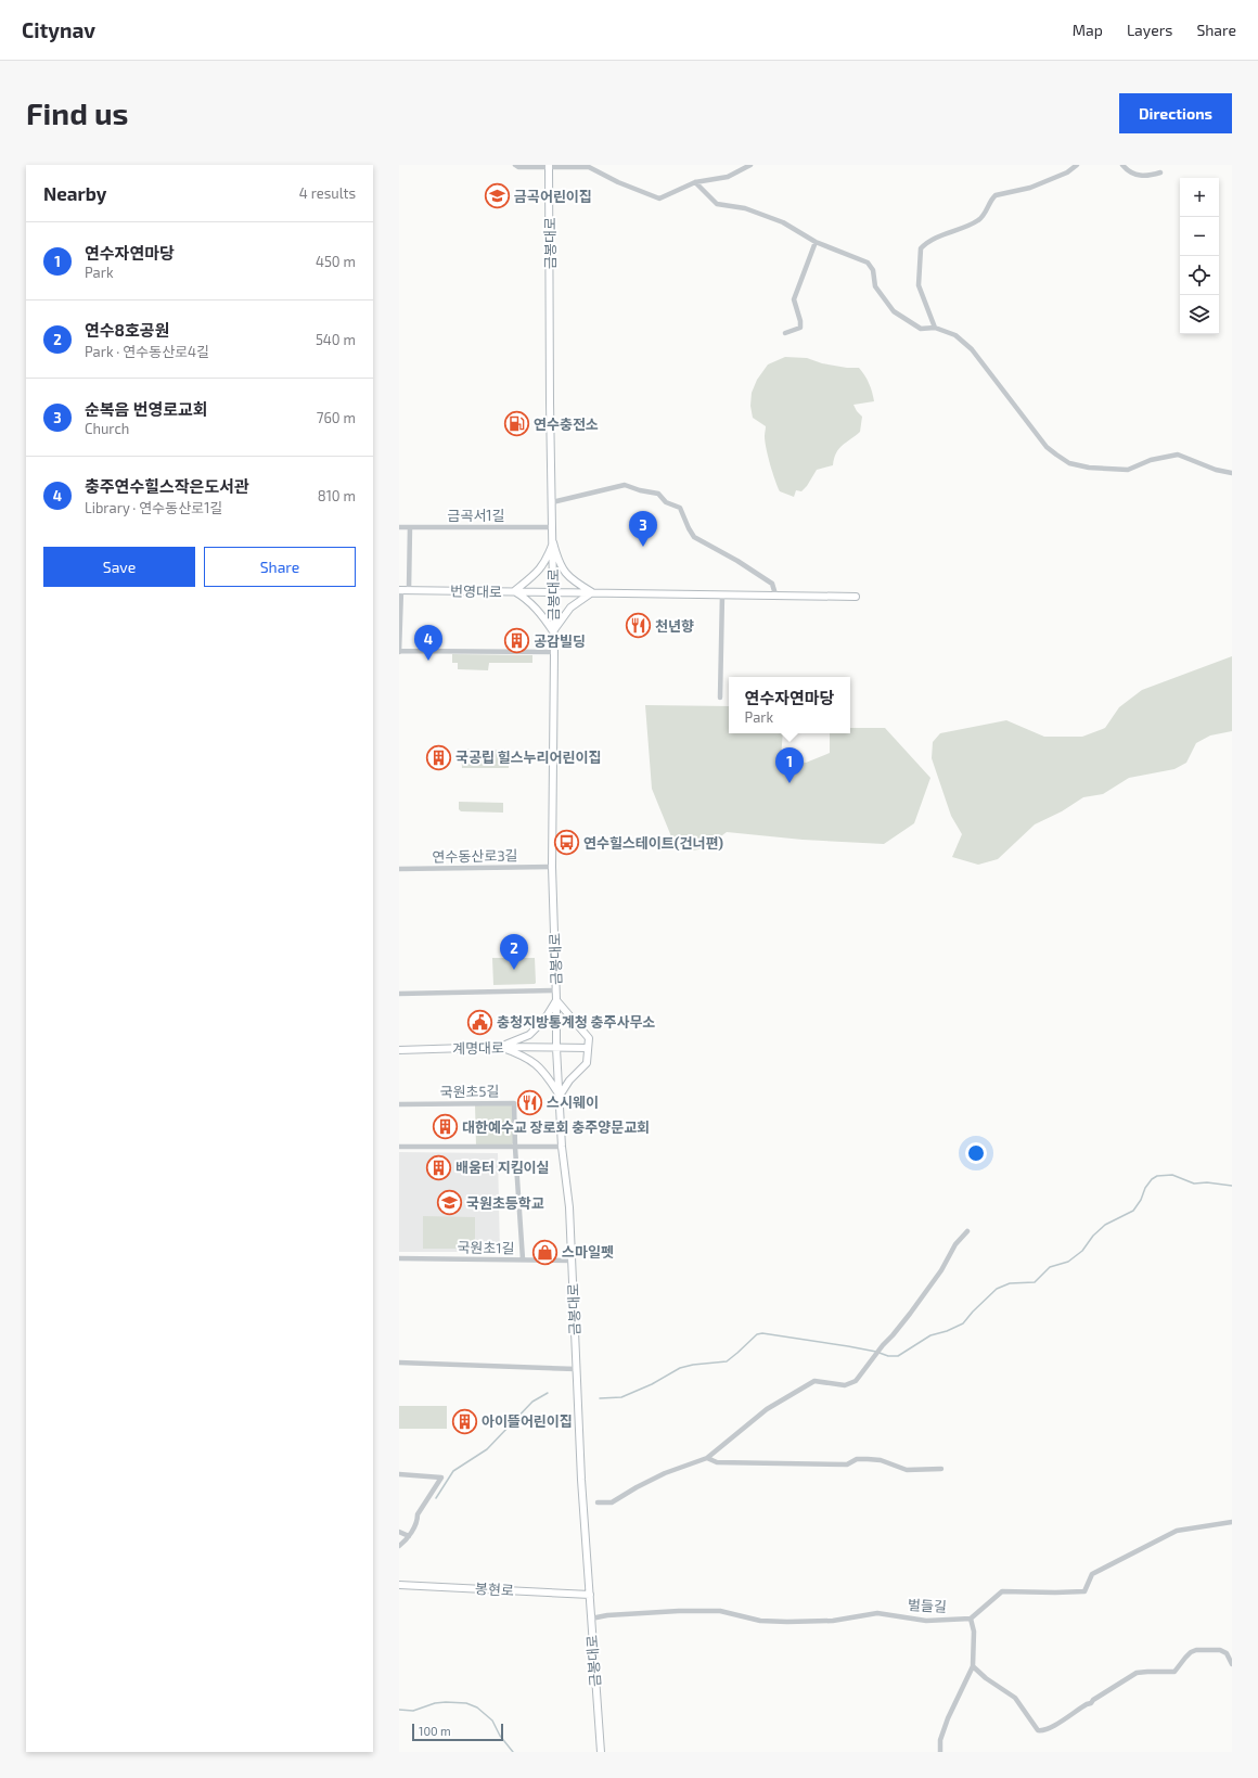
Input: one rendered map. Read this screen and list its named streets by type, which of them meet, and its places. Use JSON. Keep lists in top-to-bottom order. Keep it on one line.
{"streets":{"street":["금봉대로","금곡서1길","번영대로","연수동산로3길","계명대로","국원초5길","국원초1길","봉현로","벌들길"]},"crossings":[["금봉대로","금곡서1길"],["금봉대로","번영대로"],["금봉대로","연수동산로3길"],["금봉대로","계명대로"],["금봉대로","국원초1길"],["금봉대로","봉현로"],["금봉대로","벌들길"],["국원초5길","국원초1길"]],"places":{"school or university":["금곡어린이집","국원초등학교"],"fuel station":["연수충전소"],"restaurant":["천년향","스시웨이"],"building":["공감빌딩","국공립 힐스누리어린이집","대한예수교 장로회 충주양문교회","배움터 지킴이실","아이뜰어린이집"],"bus stop":["연수힐스테이트(건너편)"],"public building":["충청지방통계청 충주사무소"],"shop":["스마일펫"]},"scale_bar":"100 m","page":{"header":"Citynav","nav":["Map","Layers","Share"],"buttons":["Directions",["Save","Share"]],"title":"Find us","heading":["Nearby","4 results"],"map_buttons":["+","−"],"list":[{"mark":"1","name":"연수자연마당","note":"Park","value":"450 m"},{"mark":"2","name":"연수8호공원","note":"Park · 연수동산로4길","value":"540 m"},{"mark":"3","name":"순복음 번영로교회","note":"Church","value":"760 m"},{"mark":"4","name":"충주연수힐스작은도서관","note":"Library · 연수동산로1길","value":"810 m"}],"pins":["3","4","1","2"],"popup":["연수자연마당","Park"],"scale":"100 m"}}
